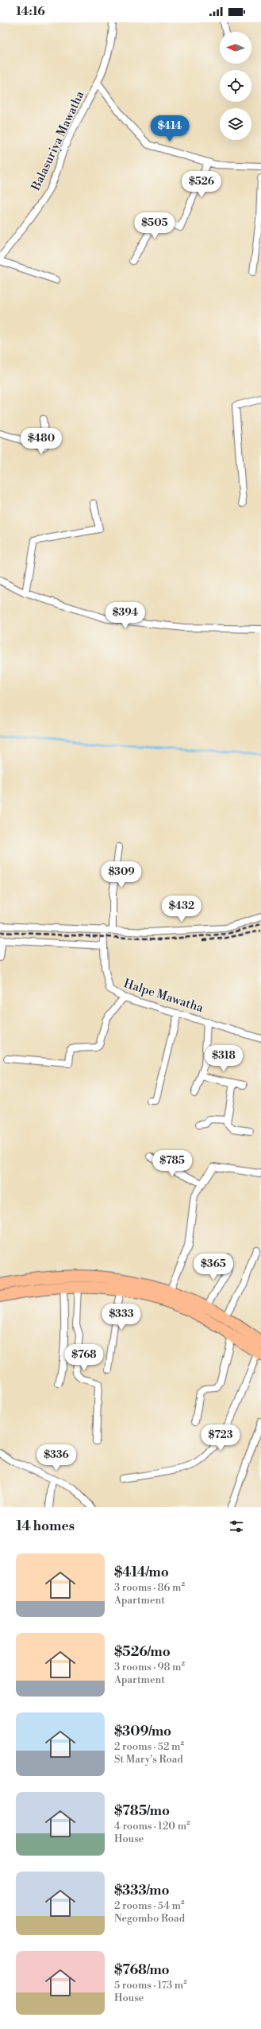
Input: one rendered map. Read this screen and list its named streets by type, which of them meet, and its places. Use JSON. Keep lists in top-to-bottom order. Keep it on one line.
{"streets":{"street":["Balasuriya Mawatha","Halpe Mawatha"]},"north":"left","page":{"status":"14:16","price":["$414","$526","$505","$480","$394","$309","$432","$318","$785","$365","$333","$768","$723","$336"],"heading":"14 homes","list":[{"name":"$414/mo","note":"3 rooms · 86 m² · Apartment"},{"name":"$526/mo","note":"3 rooms · 98 m² · Apartment"},{"name":"$309/mo","note":"2 rooms · 52 m² · St Mary's Road"},{"name":"$785/mo","note":"4 rooms · 120 m² · House"},{"name":"$333/mo","note":"2 rooms · 54 m² · Negombo Road"},{"name":"$768/mo","note":"5 rooms · 173 m² · House"}]}}
